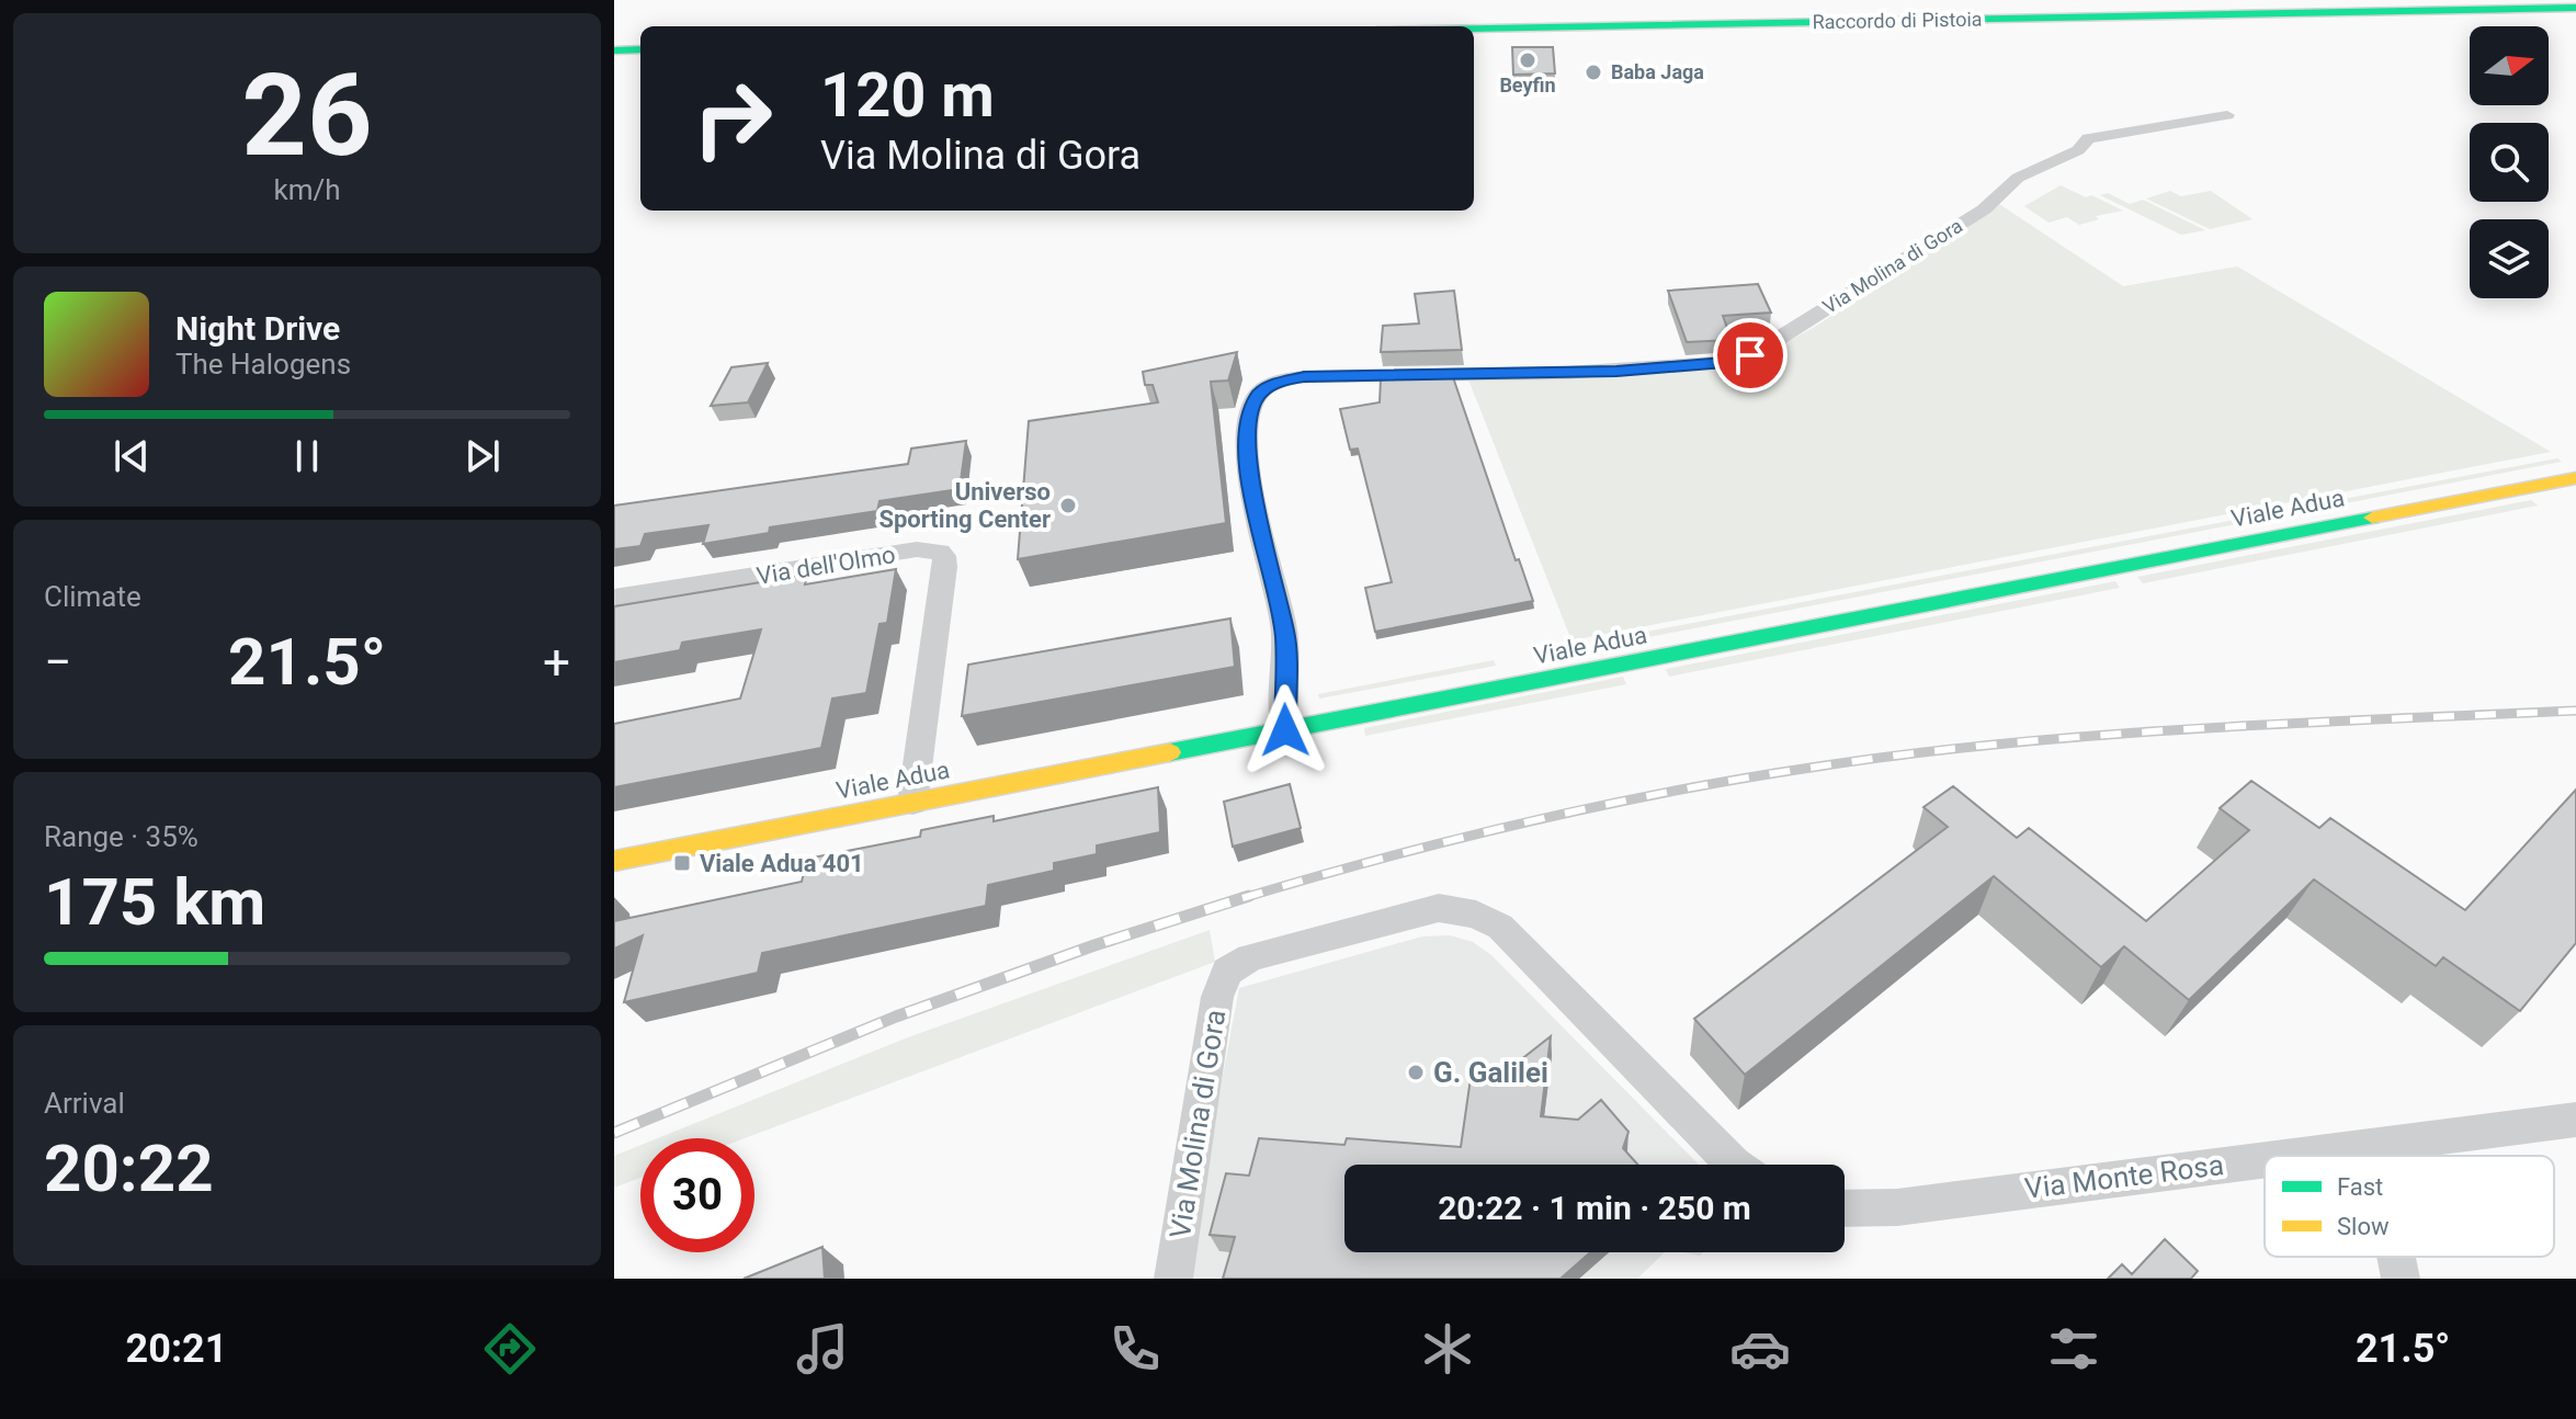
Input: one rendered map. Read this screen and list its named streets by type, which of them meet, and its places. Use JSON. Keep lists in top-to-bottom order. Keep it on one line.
{"streets":{"main road":["Raccordo di Pistoia","Viale Adua"],"street":["Via Molina di Gora","Via dell'Olmo","Via Monte Rosa"]},"crossings":[["Via Molina di Gora","Viale Adua"],["Viale Adua","Via dell'Olmo"]],"places":{"other":["Beyfin","Baba Jaga","Universo Sporting Center","G. Galilei"],"transit":["Viale Adua 401"]},"legend":["Fast","Slow"],"north":"right","page":{"tile":[["26","km/h"],"Climate",["Range · 35%","175 km"],["Arrival","20:22"]],"turn":["120 m","Via Molina di Gora"],"song":["Night Drive","The Halogens"],"heat":["−","21.5°","+"],"limit":"30","trip":"20:22 · 1 min · 250 m","tabs":["20:21","21.5°"]}}
